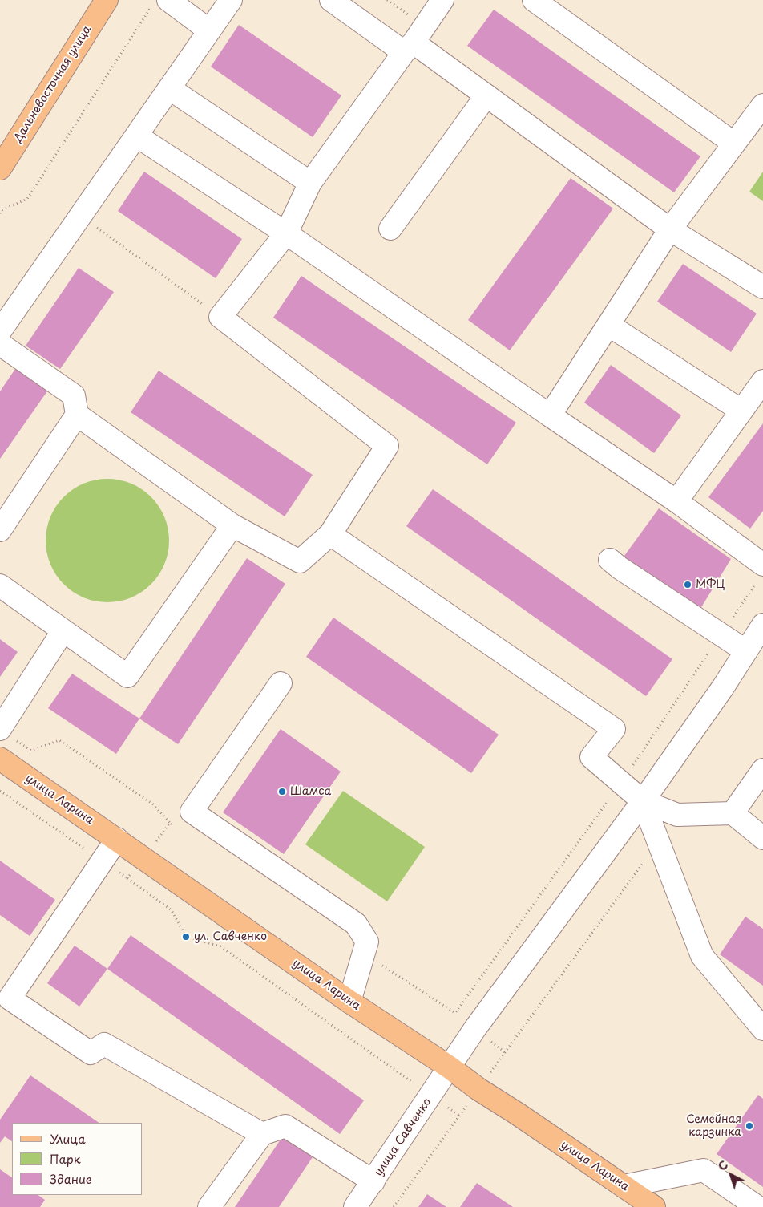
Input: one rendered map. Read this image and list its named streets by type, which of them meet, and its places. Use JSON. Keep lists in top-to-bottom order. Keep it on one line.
{"streets":{"main road":["Дальневосточная улица","улица Ларина"],"street":["улица Савченко"]},"crossings":[["улица Ларина","улица Савченко"]],"places":["МФЦ","Шамса","ул. Савченко","Семейная карзинка"],"legend":["Улица","Парк","Здание"],"north":"top left"}
